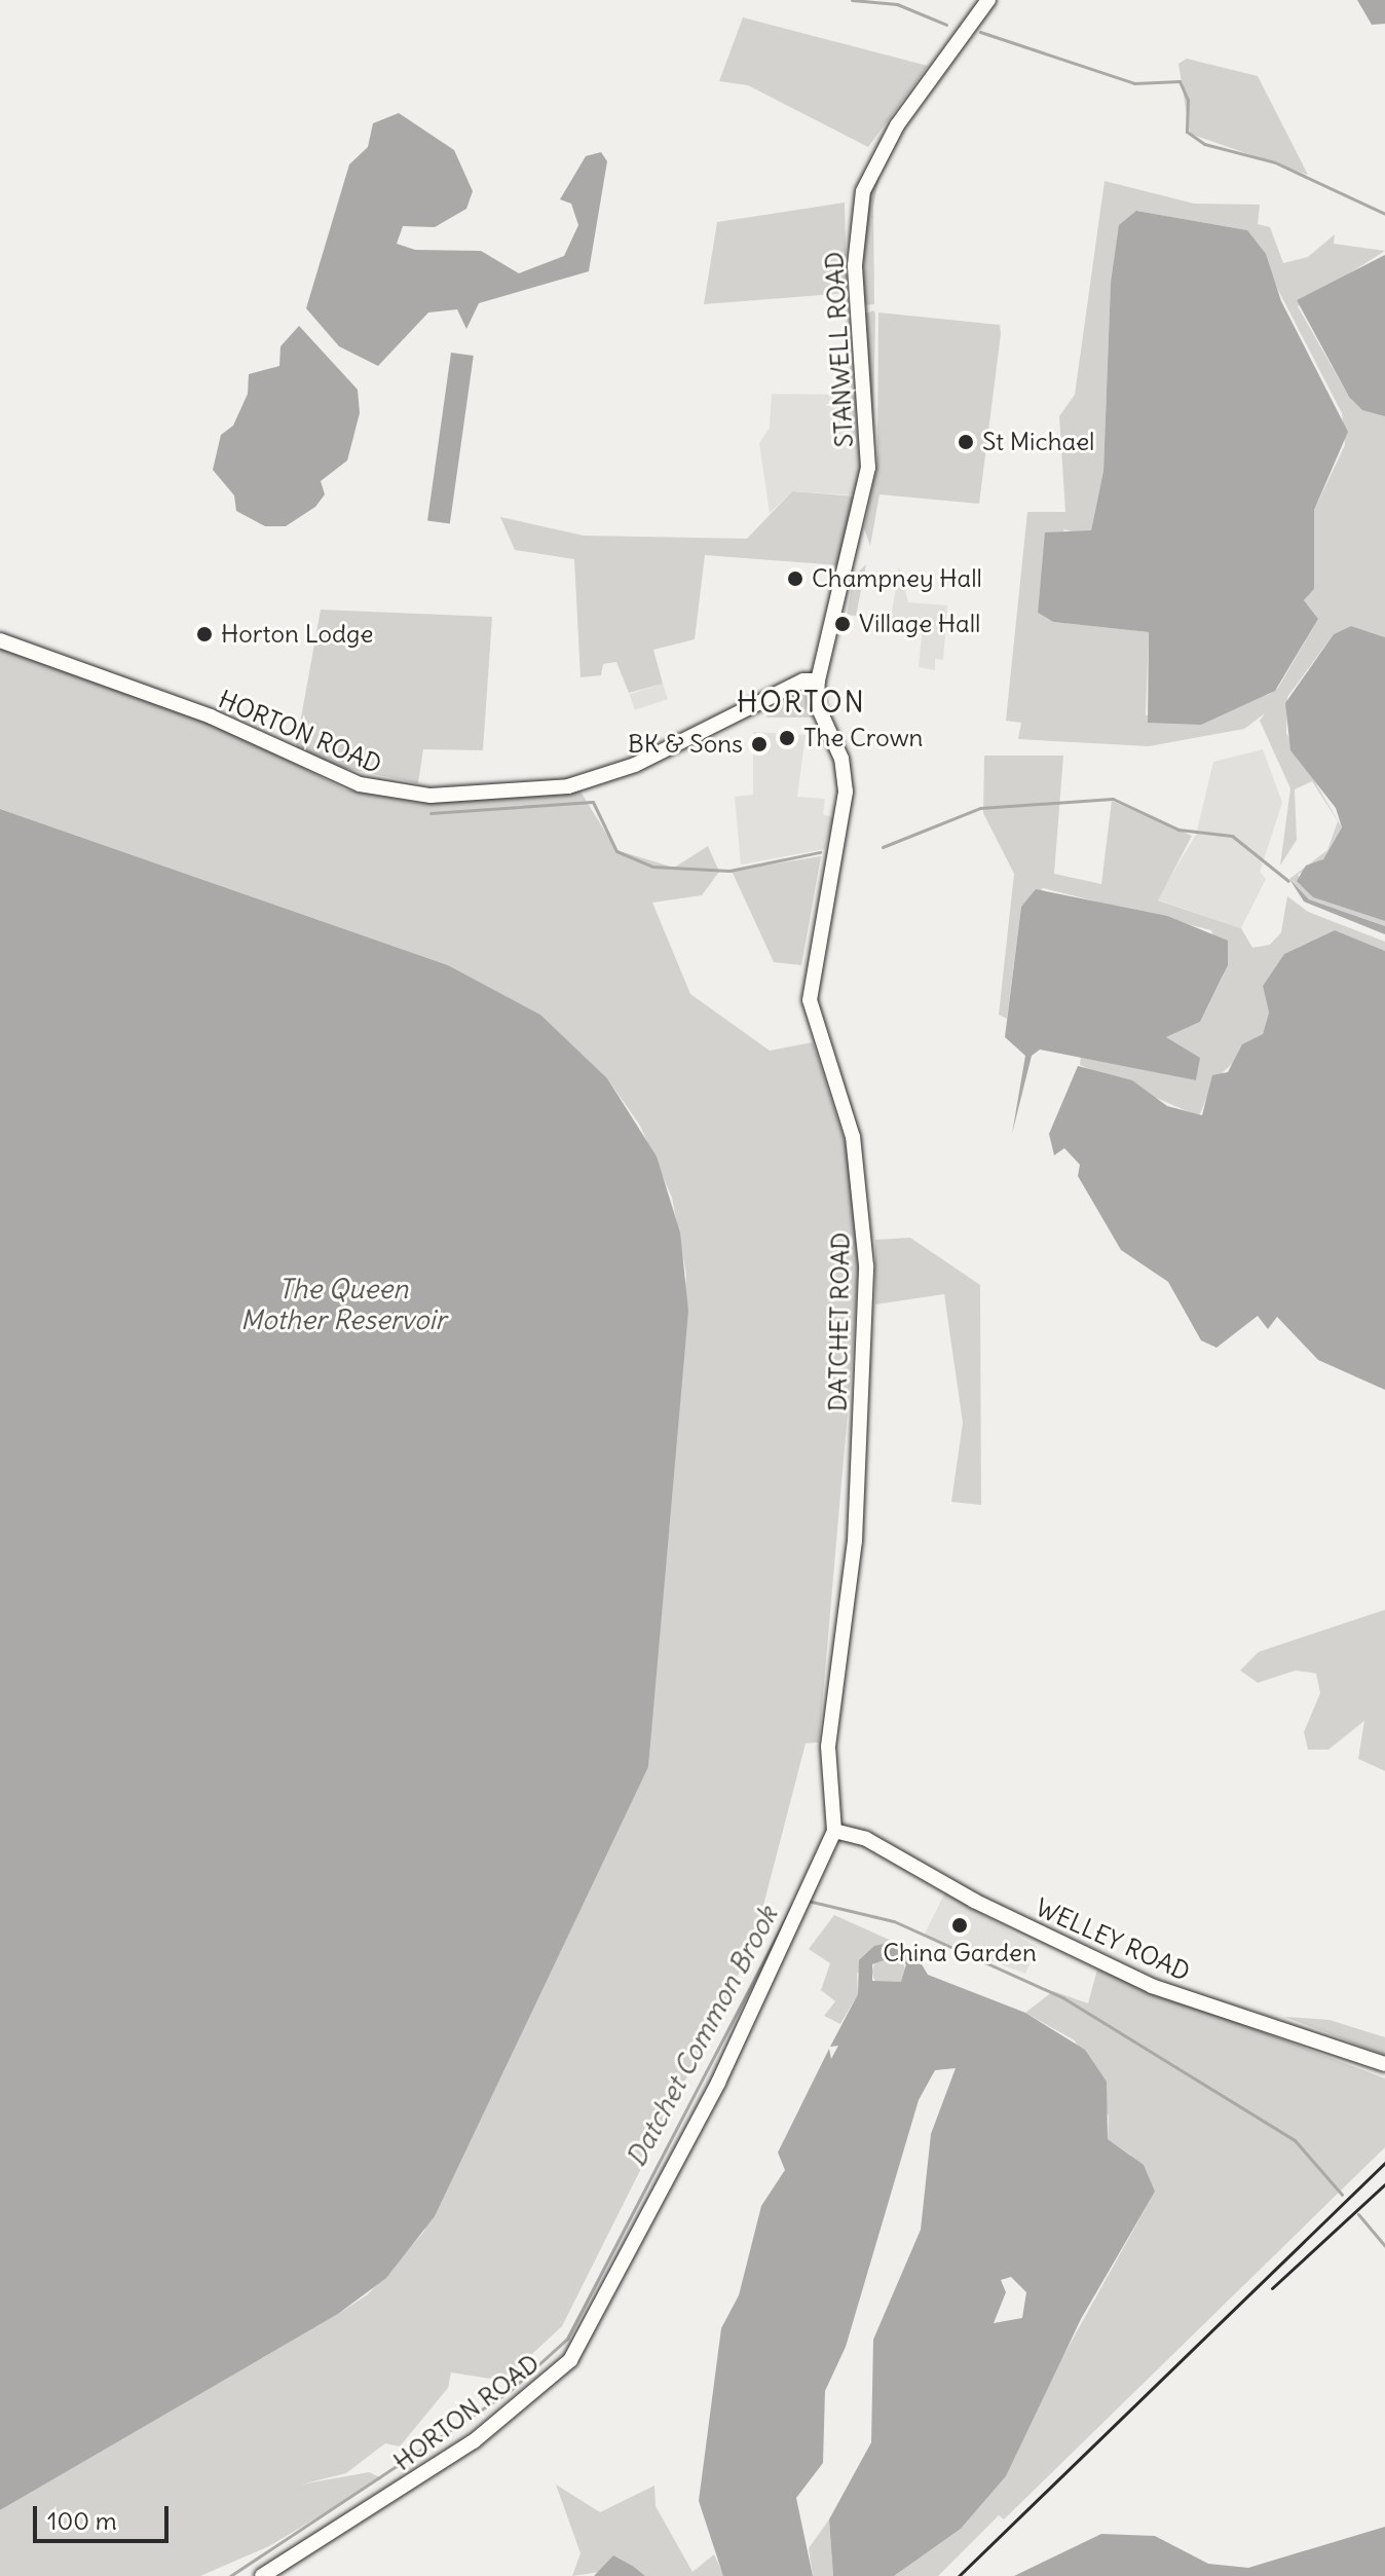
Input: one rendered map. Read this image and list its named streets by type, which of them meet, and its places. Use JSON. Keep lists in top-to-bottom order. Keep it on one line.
{"streets":{"street":["STANWELL ROAD","HORTON ROAD","DATCHET ROAD","WELLEY ROAD"]},"crossings":[["STANWELL ROAD","HORTON ROAD"],["STANWELL ROAD","DATCHET ROAD"],["HORTON ROAD","DATCHET ROAD"],["HORTON ROAD","WELLEY ROAD"],["DATCHET ROAD","WELLEY ROAD"]],"districts":["HORTON"],"water":["The Queen Mother Reservoir","Datchet Common Brook"],"places":["St Michael","Champney Hall","Village Hall","Horton Lodge","The Crown","BK & Sons","China Garden"],"scale_bar":"100 m"}
